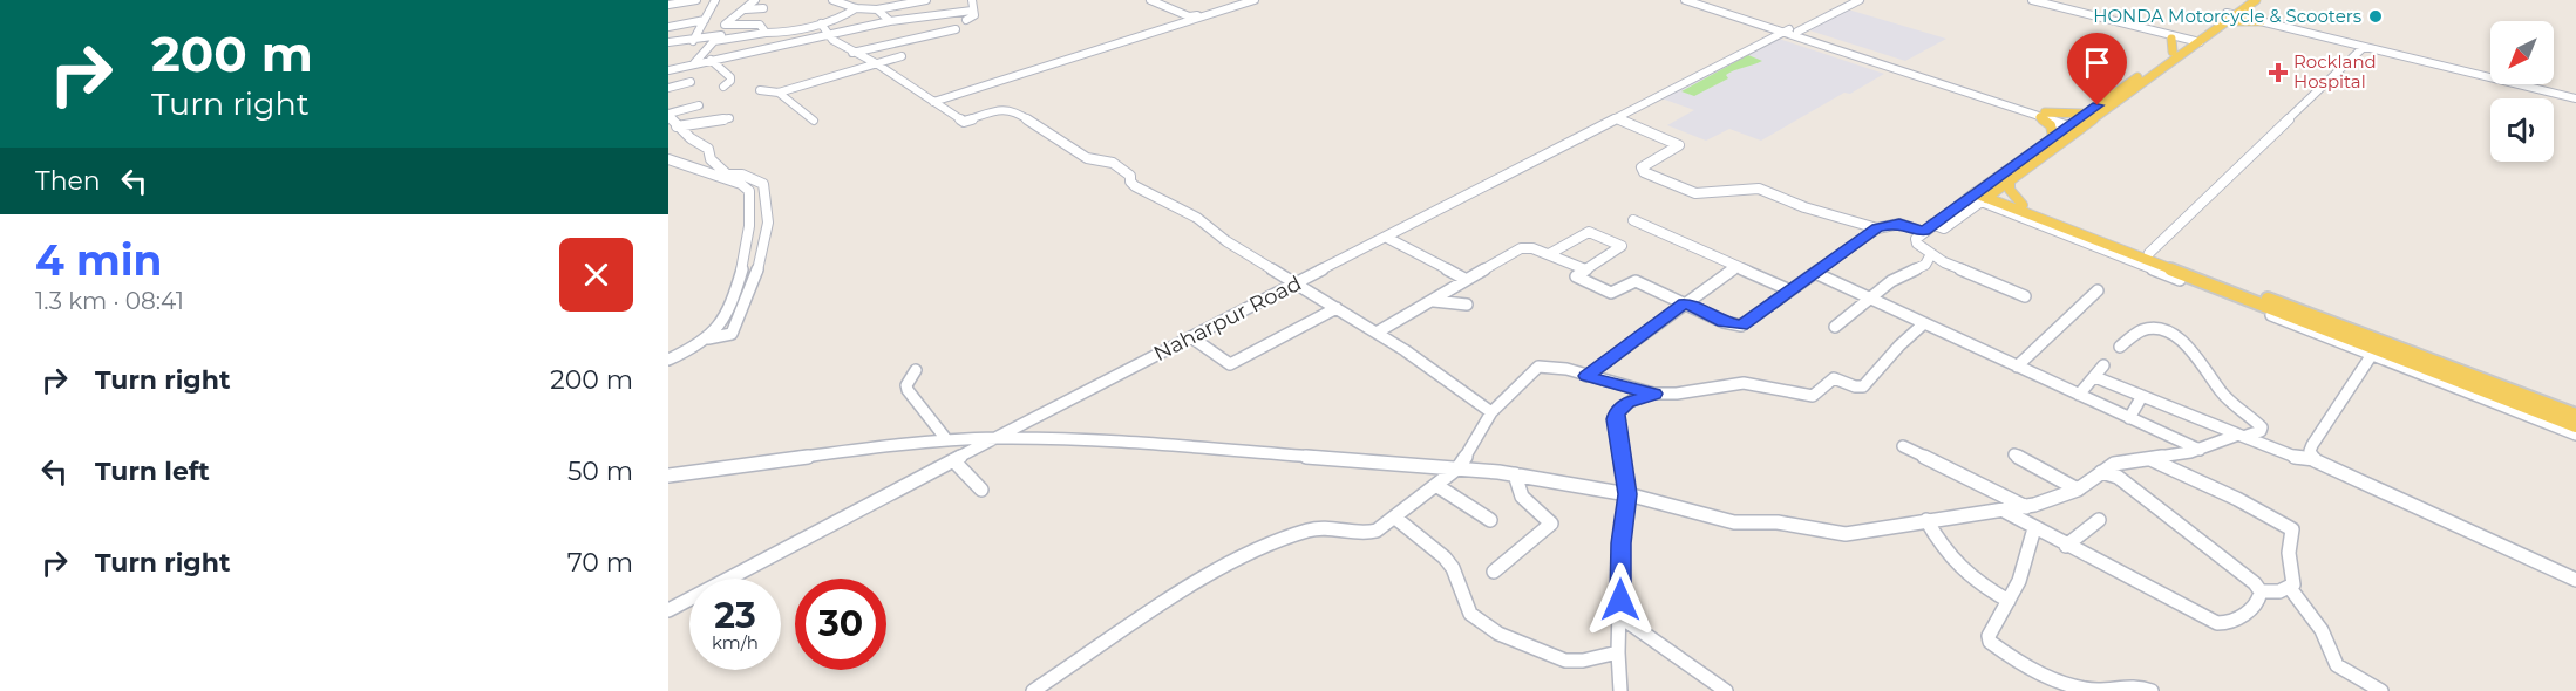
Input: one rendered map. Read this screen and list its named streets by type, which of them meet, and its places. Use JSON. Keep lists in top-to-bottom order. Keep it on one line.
{"streets":{"street":["Naharpur Road"]},"places":{"other":["HONDA Motorcycle & Scooters"],"health":["Rockland Hospital"]},"north":"bottom left","page":{"turn":["200 m","Turn right"],"then":"Then","heading":["4 min","1.3 km · 08:41"],"list":[{"name":"Turn right","value":"200 m"},{"name":"Turn left","value":"50 m"},{"name":"Turn right","value":"70 m"}],"speed":"23 km/h","limit":"30"}}
